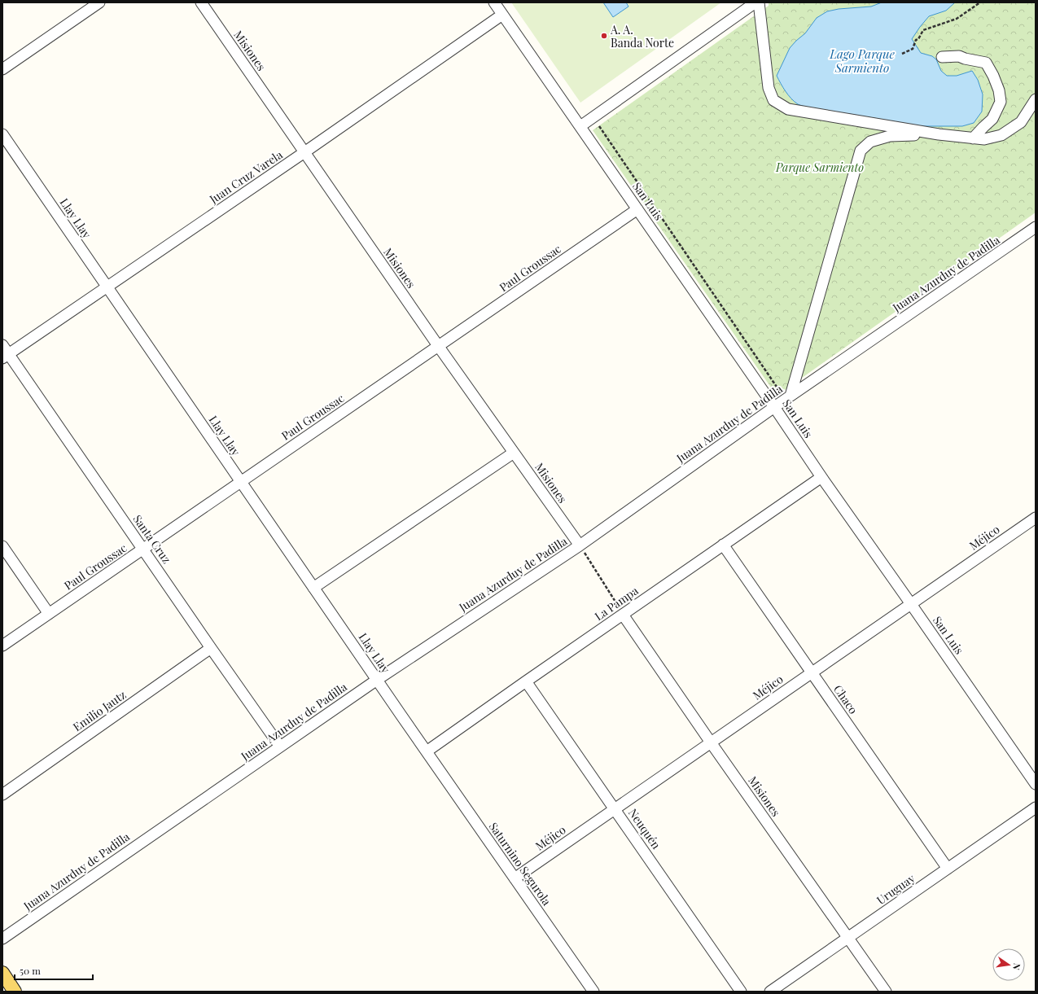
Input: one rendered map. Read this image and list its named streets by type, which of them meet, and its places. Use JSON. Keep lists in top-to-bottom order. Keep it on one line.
{"streets":{"street":["Misiones","Juan Cruz Varela","San Luis","Llay Llay","Paul Groussac","Juana Azurduy de Padilla","Méjico","Santa Cruz","La Pampa","Chaco","Emilio Jautz","Neuquén","Saturnino Segurola","Uruguay"]},"crossings":[["Misiones","Juan Cruz Varela"],["Misiones","Paul Groussac"],["Misiones","Juana Azurduy de Padilla"],["Misiones","Méjico"],["Misiones","La Pampa"],["Misiones","Uruguay"],["Juan Cruz Varela","San Luis"],["Juan Cruz Varela","Llay Llay"],["Juan Cruz Varela","Santa Cruz"],["San Luis","Paul Groussac"],["San Luis","Juana Azurduy de Padilla"],["San Luis","Méjico"],["San Luis","La Pampa"],["Llay Llay","Paul Groussac"],["Llay Llay","Juana Azurduy de Padilla"],["Llay Llay","La Pampa"],["Llay Llay","Saturnino Segurola"],["Paul Groussac","Santa Cruz"],["Juana Azurduy de Padilla","Santa Cruz"],["Méjico","Chaco"],["Méjico","Neuquén"],["Méjico","Saturnino Segurola"],["Santa Cruz","Emilio Jautz"],["La Pampa","Chaco"],["La Pampa","Neuquén"],["La Pampa","Saturnino Segurola"],["Chaco","Uruguay"]],"water":["Lago Parque Sarmiento"],"parks":["Parque Sarmiento"],"places":["A. A. Banda Norte"],"scale_bar":"50 m","north":"right"}
